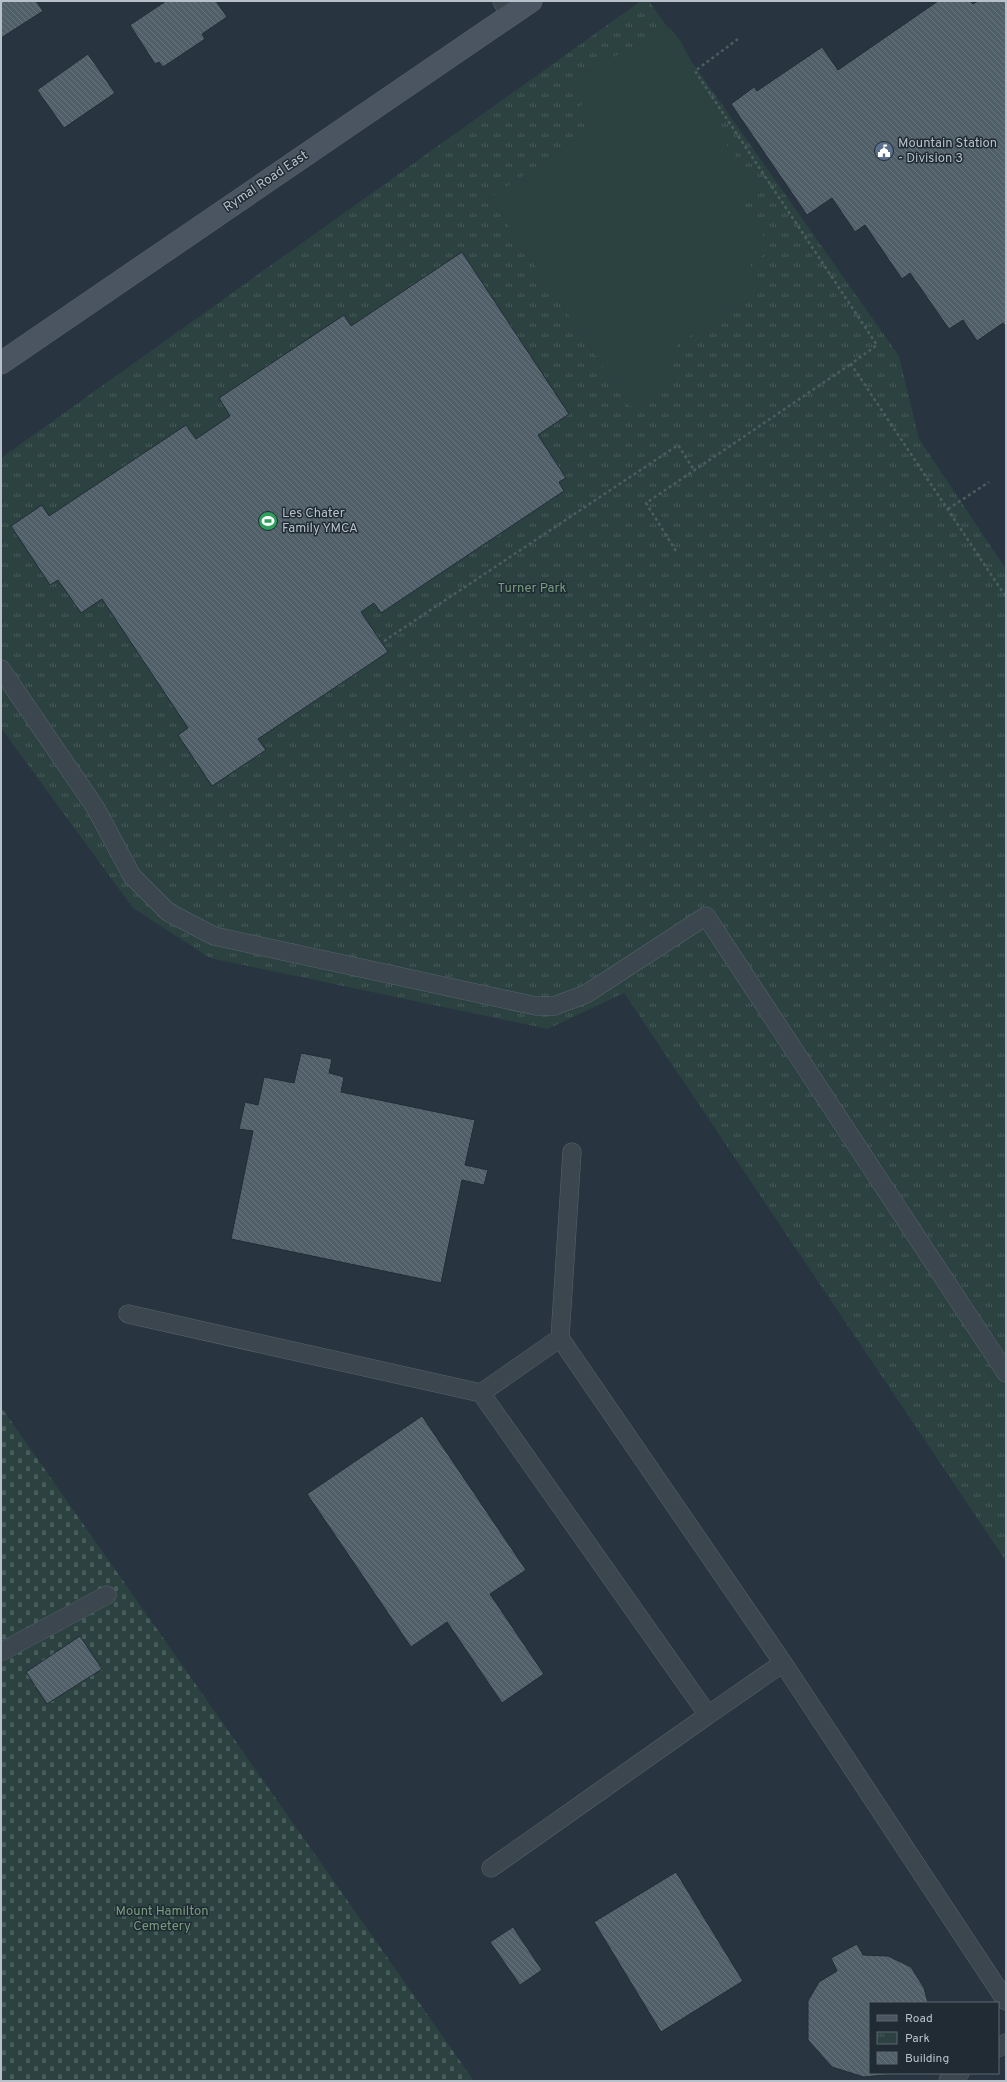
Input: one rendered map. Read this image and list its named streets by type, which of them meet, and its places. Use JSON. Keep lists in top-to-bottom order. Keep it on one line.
{"streets":{"main road":["Rymal Road East"]},"parks":["Turner Park","Mount Hamilton Cemetery"],"places":{"public building":["Mountain Station - Division 3"],"sports":["Les Chater Family YMCA"]},"legend":["Road","Park","Building"]}
